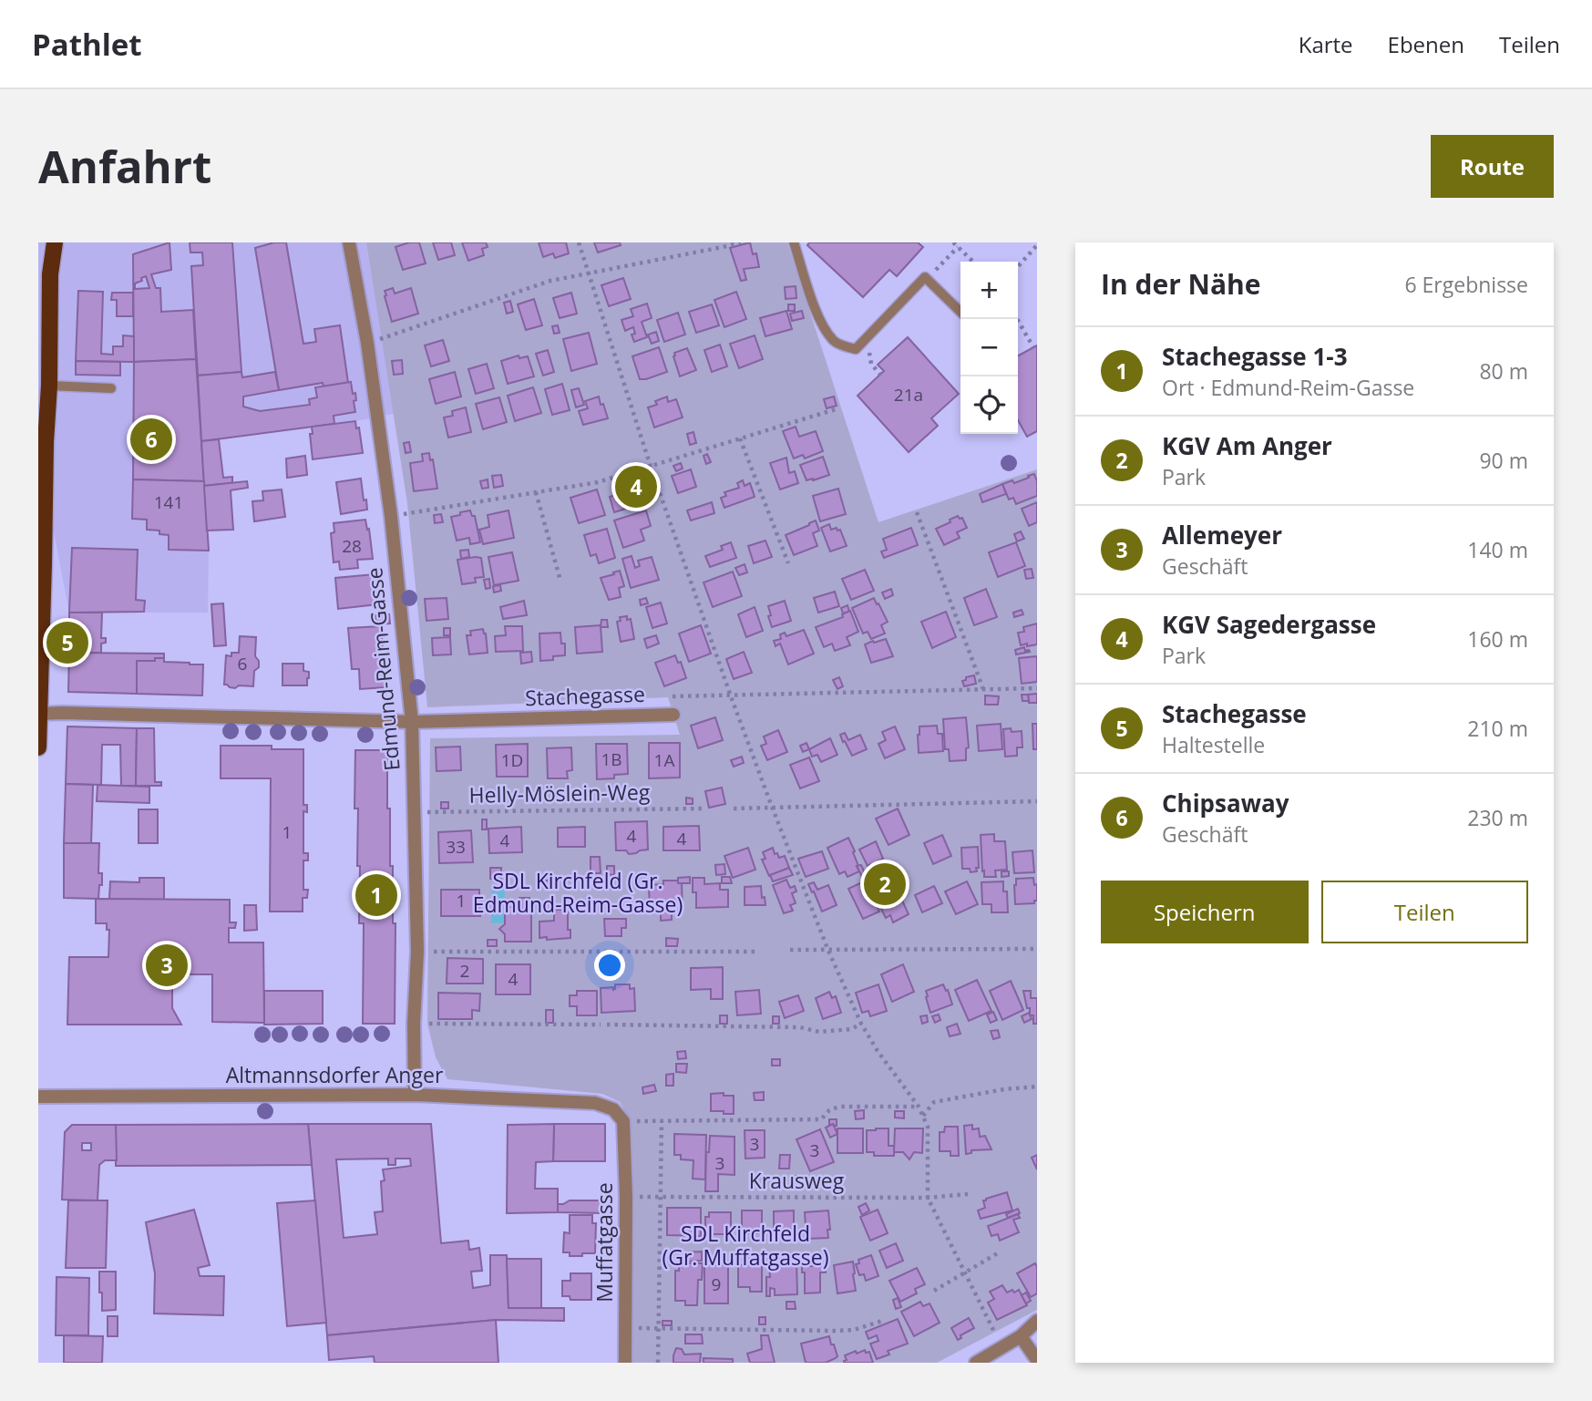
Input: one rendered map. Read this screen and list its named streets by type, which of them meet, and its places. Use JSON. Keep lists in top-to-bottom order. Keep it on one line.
{"streets":{"street":["Edmund-Reim-Gasse","Stachegasse","Altmannsdorfer Anger","Muffatgasse"],"path":["Helly-Möslein-Weg","Krausweg"]},"crossings":[["Edmund-Reim-Gasse","Stachegasse"],["Edmund-Reim-Gasse","Helly-Möslein-Weg"],["Edmund-Reim-Gasse","Altmannsdorfer Anger"],["Altmannsdorfer Anger","Muffatgasse"],["Krausweg","Muffatgasse"]],"parks":["SDL Kirchfeld (Gr. Edmund-Reim-Gasse)","SDL Kirchfeld (Gr. Muffatgasse)"],"house_numbers":["21a","141","28","6","1B","1D","1A","1","4","4","4","33","1","2","4","3","3","3","9"],"page":{"header":"Pathlet","nav":["Karte","Ebenen","Teilen"],"buttons":["Route",["Speichern","Teilen"]],"title":"Anfahrt","heading":["In der Nähe","6 Ergebnisse"],"map_buttons":["+","−"],"list":[{"mark":"1","name":"Stachegasse 1-3","note":"Ort · Edmund-Reim-Gasse","value":"80 m"},{"mark":"2","name":"KGV Am Anger","note":"Park","value":"90 m"},{"mark":"3","name":"Allemeyer","note":"Geschäft","value":"140 m"},{"mark":"4","name":"KGV Sagedergasse","note":"Park","value":"160 m"},{"mark":"5","name":"Stachegasse","note":"Haltestelle","value":"210 m"},{"mark":"6","name":"Chipsaway","note":"Geschäft","value":"230 m"}],"pins":["6","4","5","2","1","3"]}}
